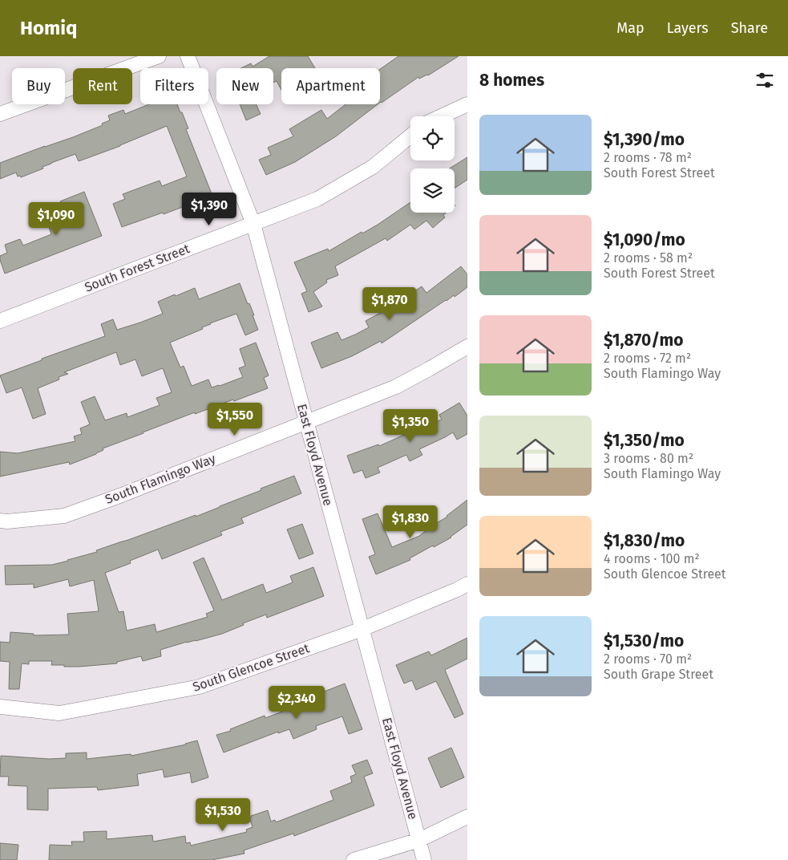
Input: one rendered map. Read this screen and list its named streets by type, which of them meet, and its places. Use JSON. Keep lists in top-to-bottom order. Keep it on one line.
{"streets":{"street":["South Forest Street","East Floyd Avenue","South Flamingo Way","South Glencoe Street"]},"crossings":[["South Forest Street","East Floyd Avenue"],["East Floyd Avenue","South Flamingo Way"],["East Floyd Avenue","South Glencoe Street"]],"page":{"header":"Homiq","nav":["Map","Layers","Share"],"heading":"8 homes","chip":["Buy","Rent","Filters","New","Apartment"],"list":[{"name":"$1,390/mo","note":"2 rooms · 78 m² · South Forest Street"},{"name":"$1,090/mo","note":"2 rooms · 58 m² · South Forest Street"},{"name":"$1,870/mo","note":"2 rooms · 72 m² · South Flamingo Way"},{"name":"$1,350/mo","note":"3 rooms · 80 m² · South Flamingo Way"},{"name":"$1,830/mo","note":"4 rooms · 100 m² · South Glencoe Street"},{"name":"$1,530/mo","note":"2 rooms · 70 m² · South Grape Street"}],"price":["$1,390","$1,090","$1,870","$1,550","$1,350","$1,830","$2,340","$1,530"]}}
